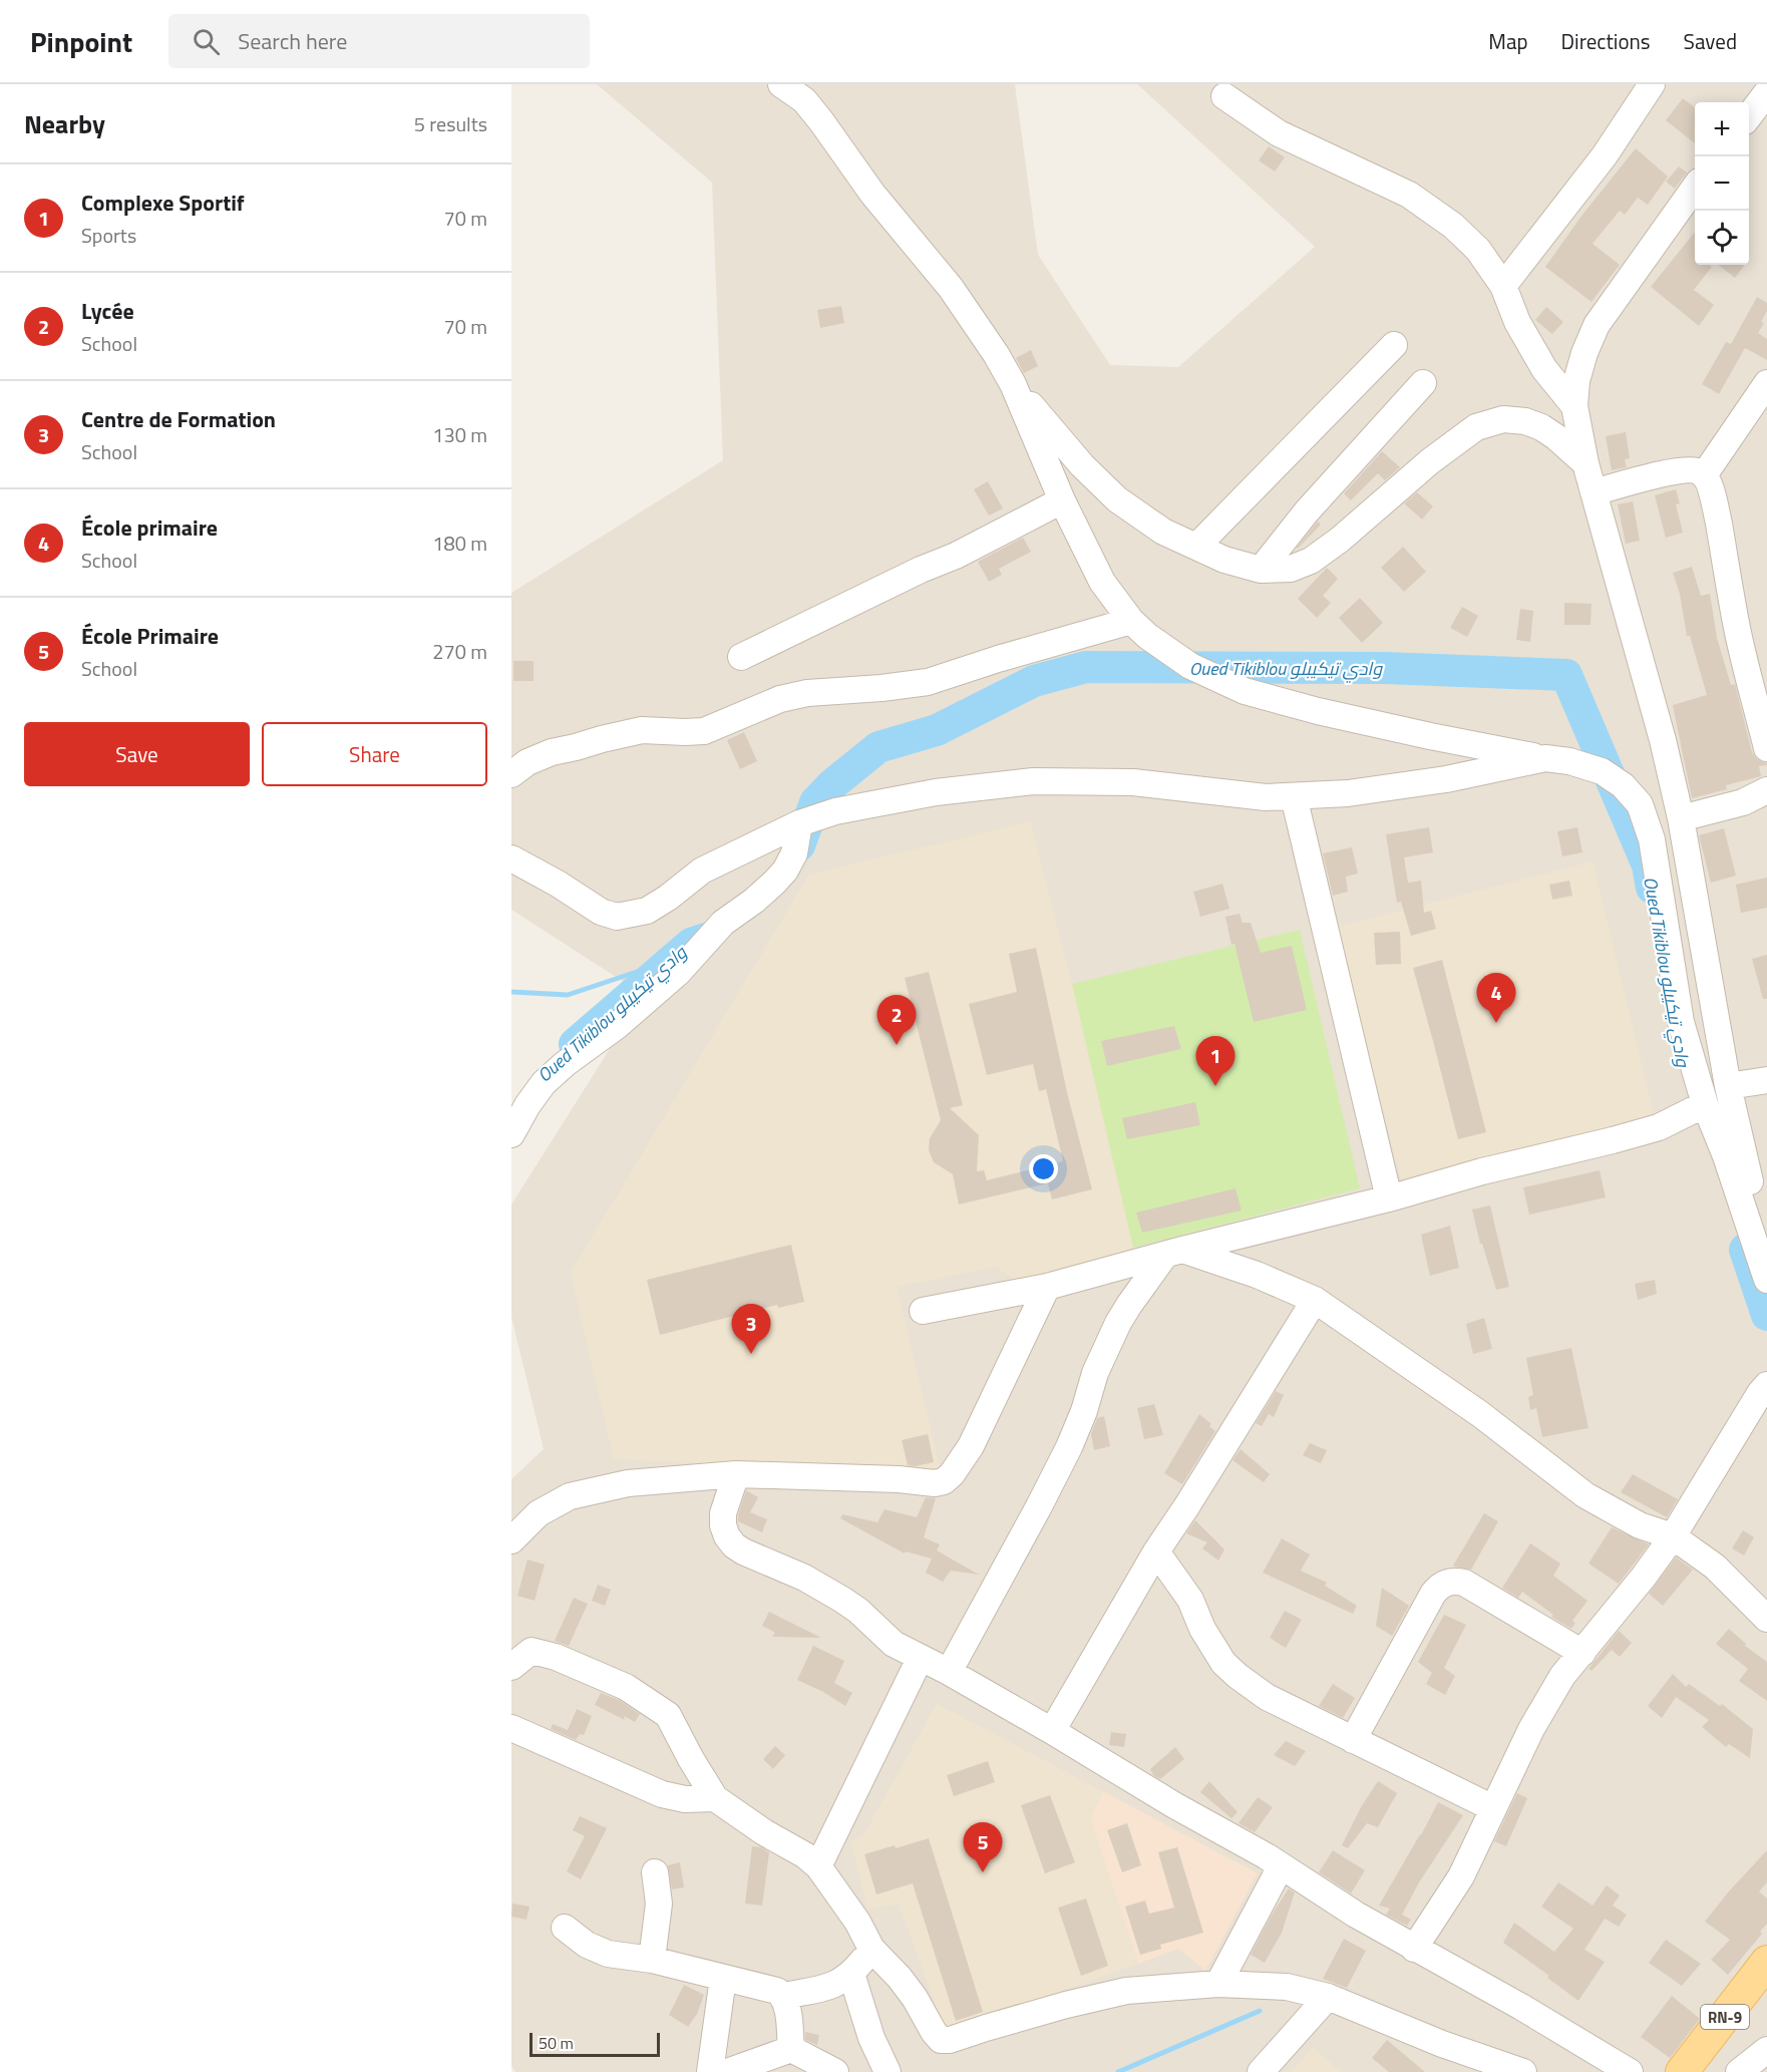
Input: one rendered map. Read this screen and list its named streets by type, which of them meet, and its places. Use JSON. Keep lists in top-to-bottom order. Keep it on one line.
{"streets":{"main road":["RN-9"]},"water":["Oued Tikiblou وادي تيكيبلو"],"scale_bar":"50 m","page":{"header":"Pinpoint","search":"Search here","nav":["Map","Directions","Saved"],"heading":["Nearby","5 results"],"map_buttons":["+","−"],"list":[{"mark":"1","name":"Complexe Sportif","note":"Sports","value":"70 m"},{"mark":"2","name":"Lycée","note":"School","value":"70 m"},{"mark":"3","name":"Centre de Formation","note":"School","value":"130 m"},{"mark":"4","name":"École primaire","note":"School","value":"180 m"},{"mark":"5","name":"École Primaire","note":"School","value":"270 m"}],"buttons":["Save","Share"],"pins":["4","2","1","3","5"],"scale":"50 m"}}
